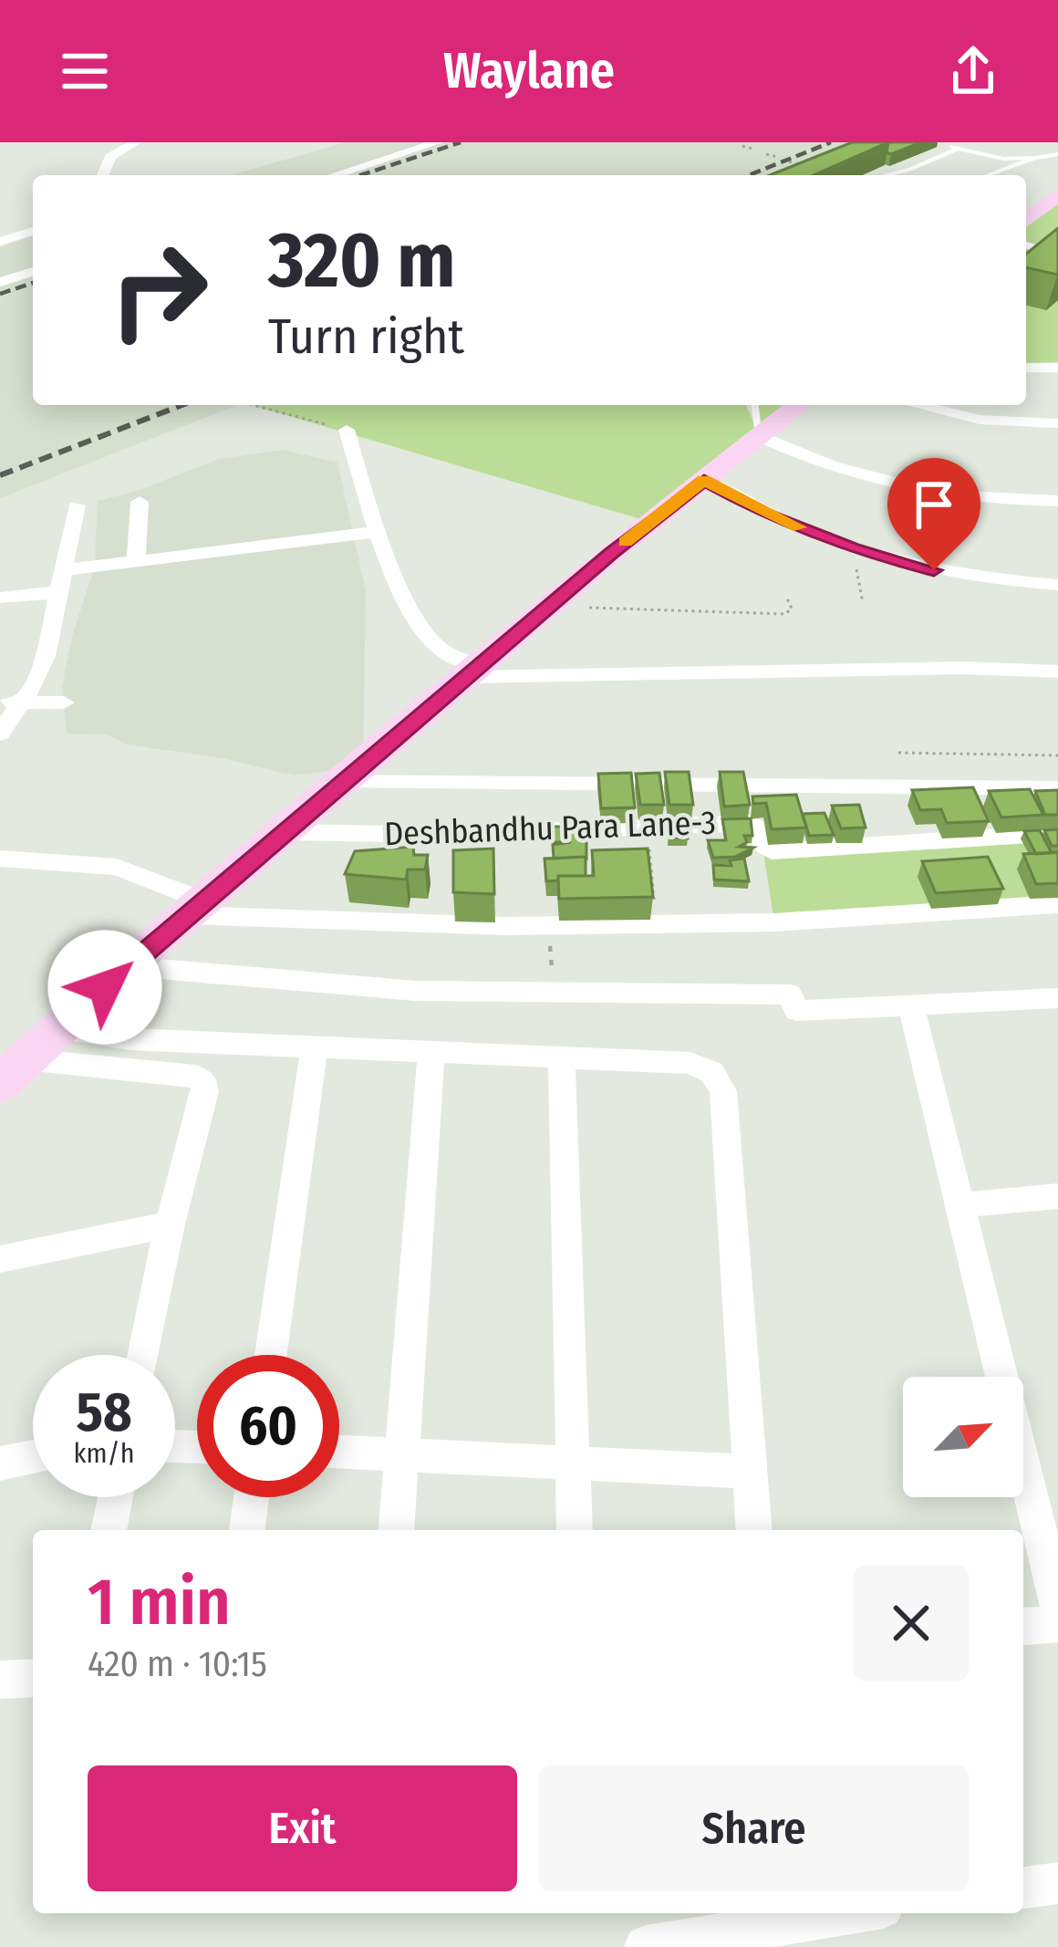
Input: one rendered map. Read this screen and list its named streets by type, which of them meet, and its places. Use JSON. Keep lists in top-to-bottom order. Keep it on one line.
{"streets":{"street":["Deshbandhu Para Lane-3"]},"north":"top right","page":{"header":"Waylane","turn":["320 m","Turn right"],"speed":"58 km/h","limit":"60","heading":["1 min","420 m · 10:15"],"buttons":["Exit","Share"]}}
